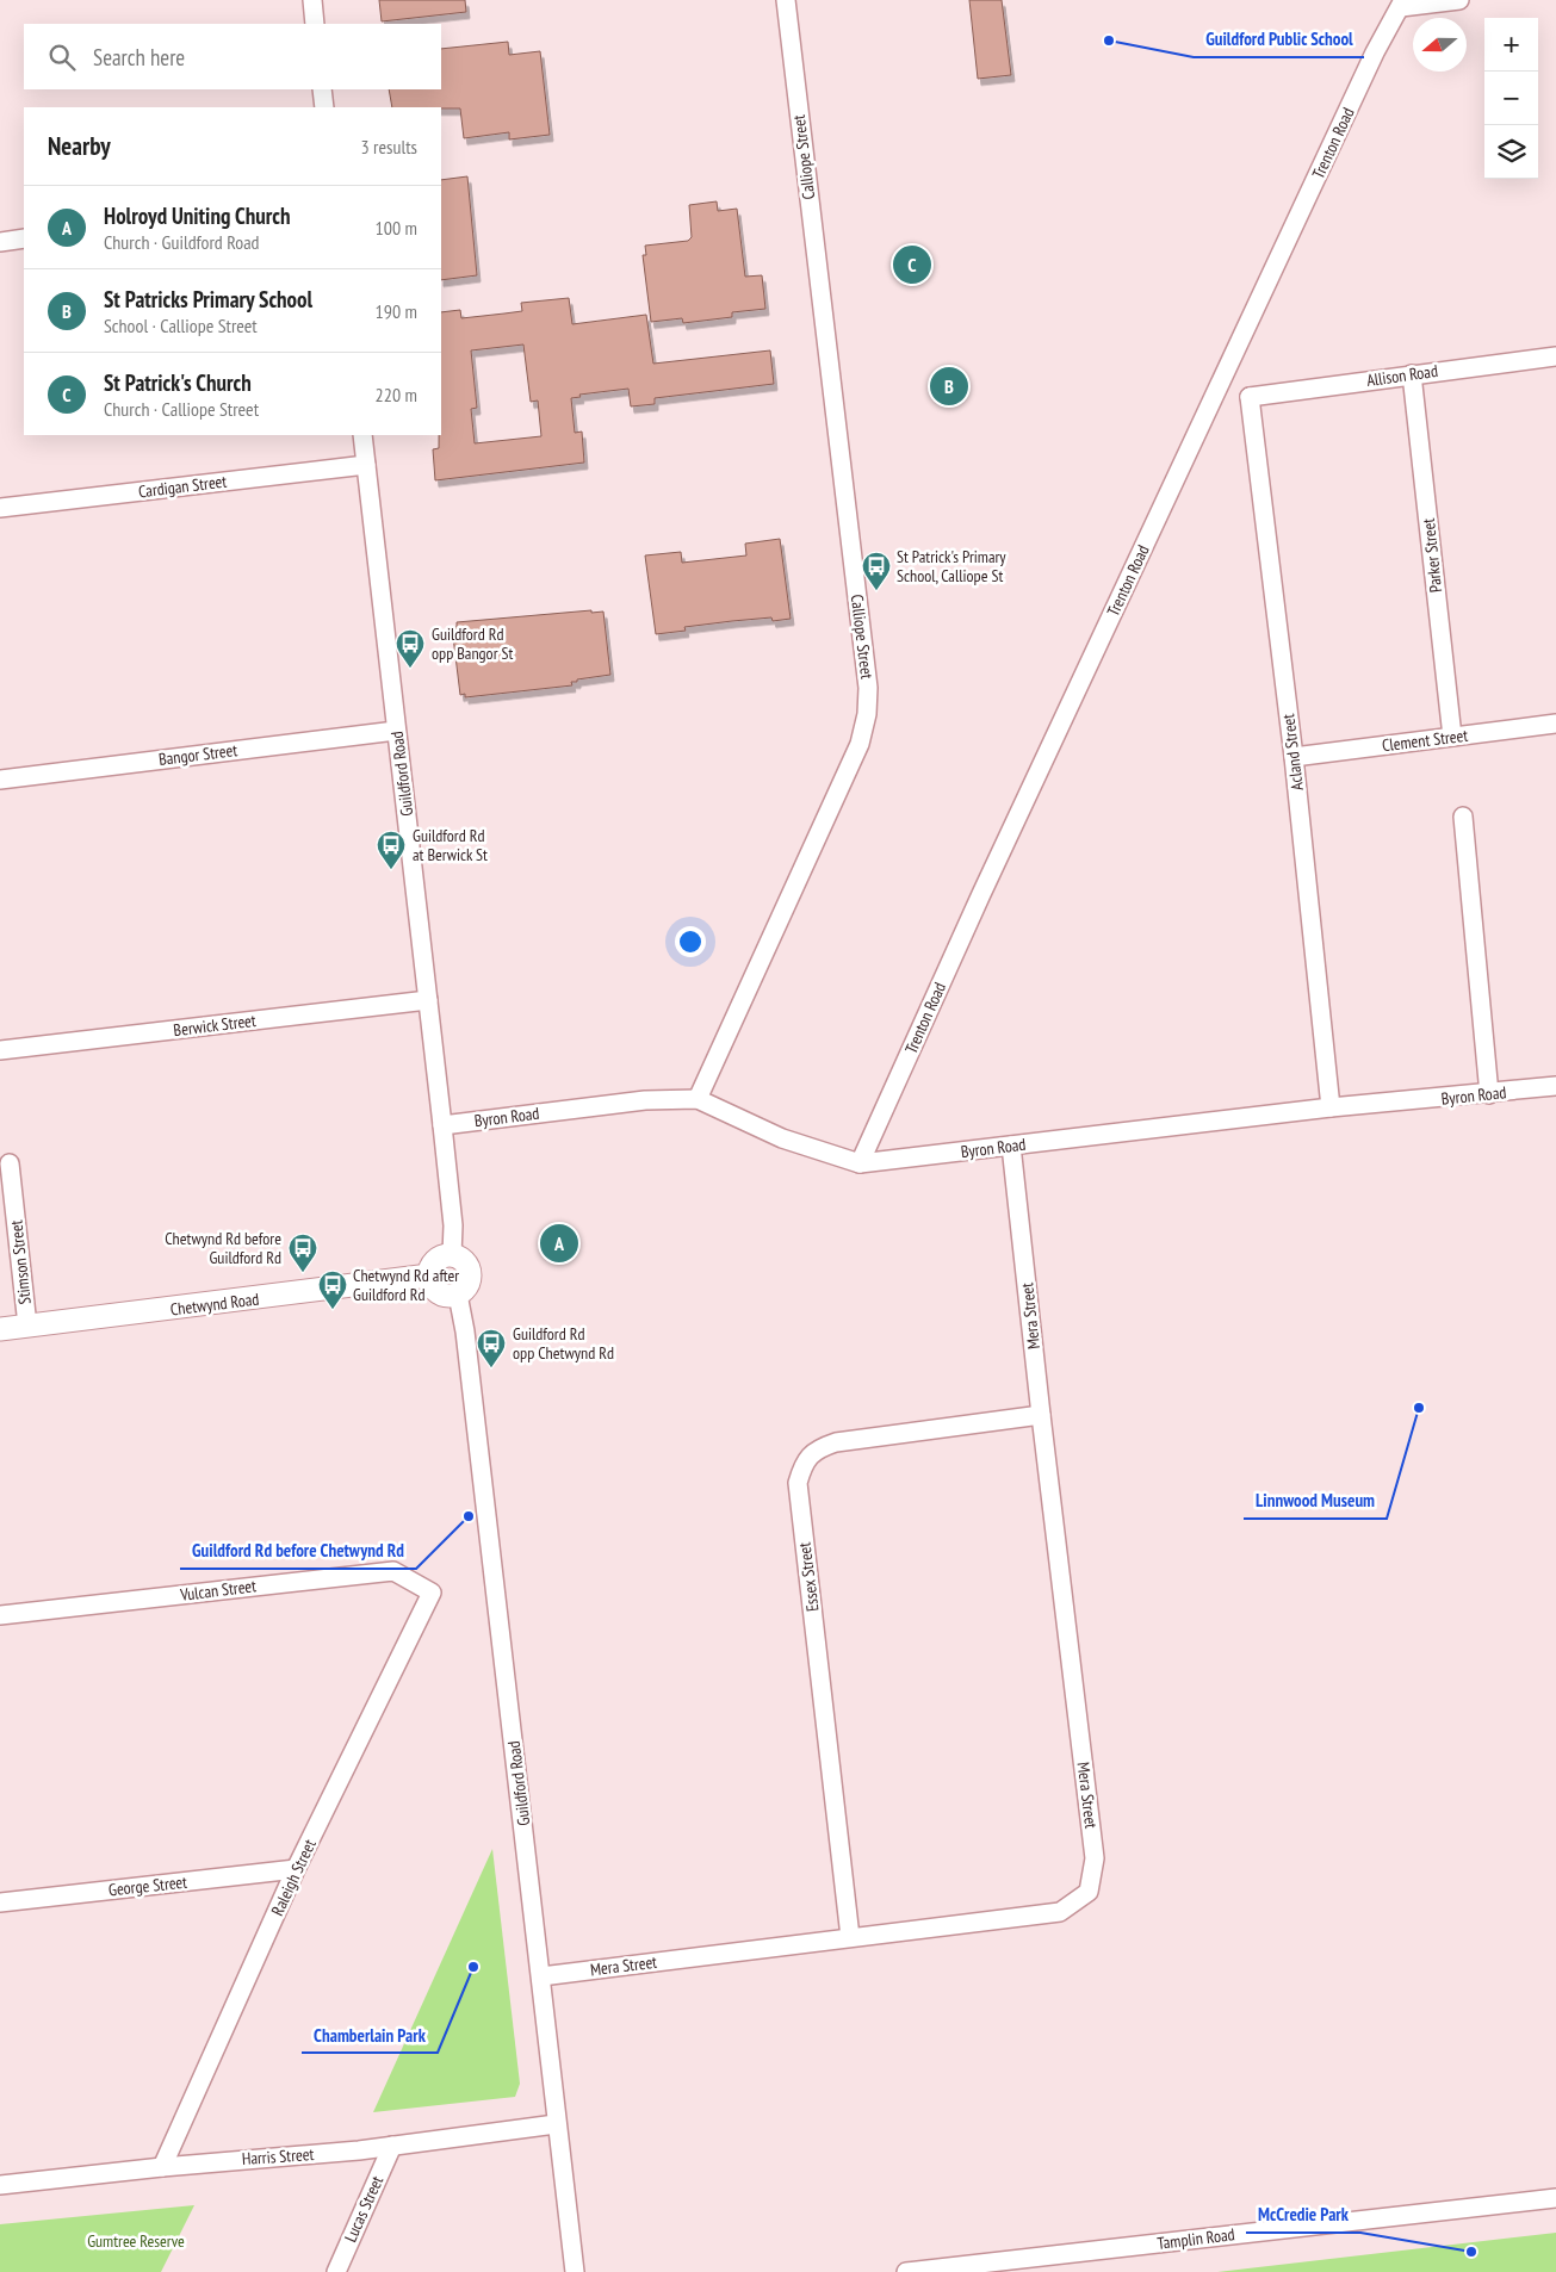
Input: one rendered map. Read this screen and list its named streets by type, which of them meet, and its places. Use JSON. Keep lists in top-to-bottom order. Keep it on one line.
{"streets":{"street":["Trenton Road","Calliope Street","Allison Road","Cardigan Street","Parker Street","Clement Street","Acland Street","Bangor Street","Guildford Road","Berwick Street","Byron Road","Stimson Street","Chetwynd Road","Mera Street","Essex Street","Vulcan Street","Raleigh Street","George Street","Harris Street","Lucas Street","Tamplin Road"]},"crossings":[["Trenton Road","Byron Road"],["Calliope Street","Byron Road"],["Allison Road","Parker Street"],["Allison Road","Acland Street"],["Cardigan Street","Guildford Road"],["Parker Street","Clement Street"],["Clement Street","Acland Street"],["Acland Street","Byron Road"],["Bangor Street","Guildford Road"],["Guildford Road","Berwick Street"],["Guildford Road","Byron Road"],["Guildford Road","Chetwynd Road"],["Guildford Road","Mera Street"],["Guildford Road","Harris Street"],["Byron Road","Mera Street"],["Stimson Street","Chetwynd Road"],["Mera Street","Essex Street"],["Vulcan Street","Raleigh Street"],["Raleigh Street","George Street"],["Raleigh Street","Harris Street"],["Harris Street","Lucas Street"]],"parks":["Gumtree Reserve"],"places":{"other":["Guildford Public School","Linnwood Museum","Guildford Rd before Chetwynd Rd","Chamberlain Park","McCredie Park"],"bus stop":["St Patrick's Primary School, Calliope St","Guildford Rd opp Bangor St","Guildford Rd at Berwick St","Chetwynd Rd before Guildford Rd","Chetwynd Rd after Guildford Rd","Guildford Rd opp Chetwynd Rd"]},"north":"left","page":{"map_buttons":["+","−"],"search":"Search here","heading":["Nearby","3 results"],"list":[{"mark":"A","name":"Holroyd Uniting Church","note":"Church · Guildford Road","value":"100 m"},{"mark":"B","name":"St Patricks Primary School","note":"School · Calliope Street","value":"190 m"},{"mark":"C","name":"St Patrick's Church","note":"Church · Calliope Street","value":"220 m"}],"pins":["C","B","A"]}}
